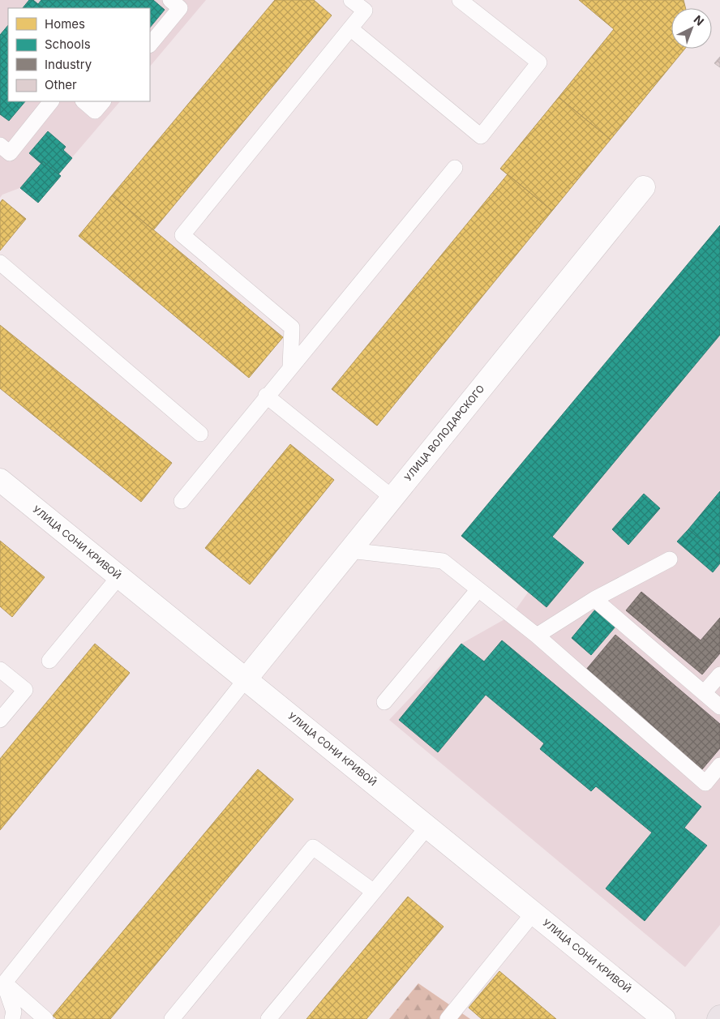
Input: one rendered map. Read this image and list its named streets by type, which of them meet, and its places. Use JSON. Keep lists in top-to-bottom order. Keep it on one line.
{"streets":{"street":["УЛИЦА ВОЛОДАРСКОГО","УЛИЦА СОНИ КРИВОЙ"]},"crossings":[["УЛИЦА ВОЛОДАРСКОГО","УЛИЦА СОНИ КРИВОЙ"]],"legend":["Homes","Schools","Industry","Other"],"north":"top right"}
